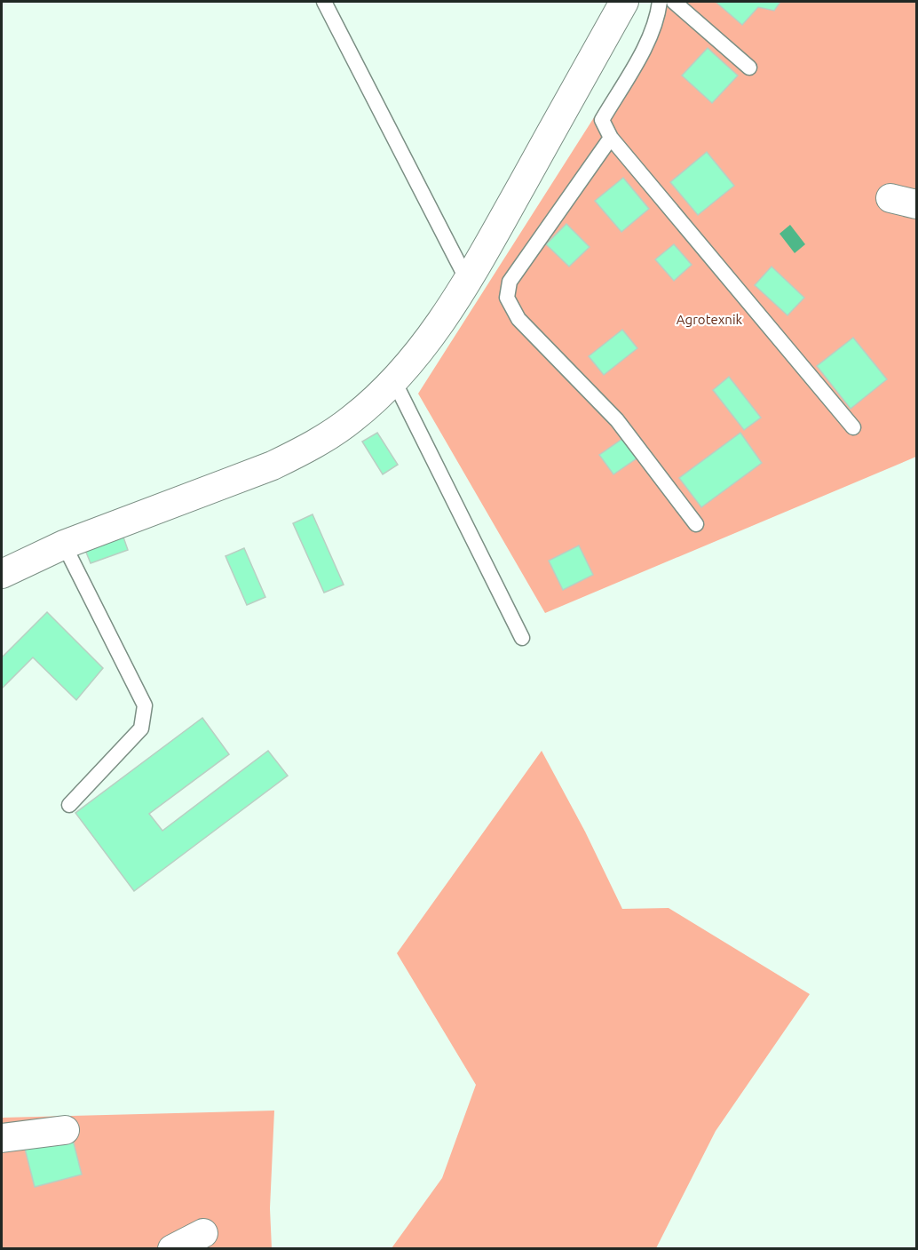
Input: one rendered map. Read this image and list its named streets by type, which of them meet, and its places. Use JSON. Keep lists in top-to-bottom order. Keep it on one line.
{"parks":["Agrotexnik"]}
